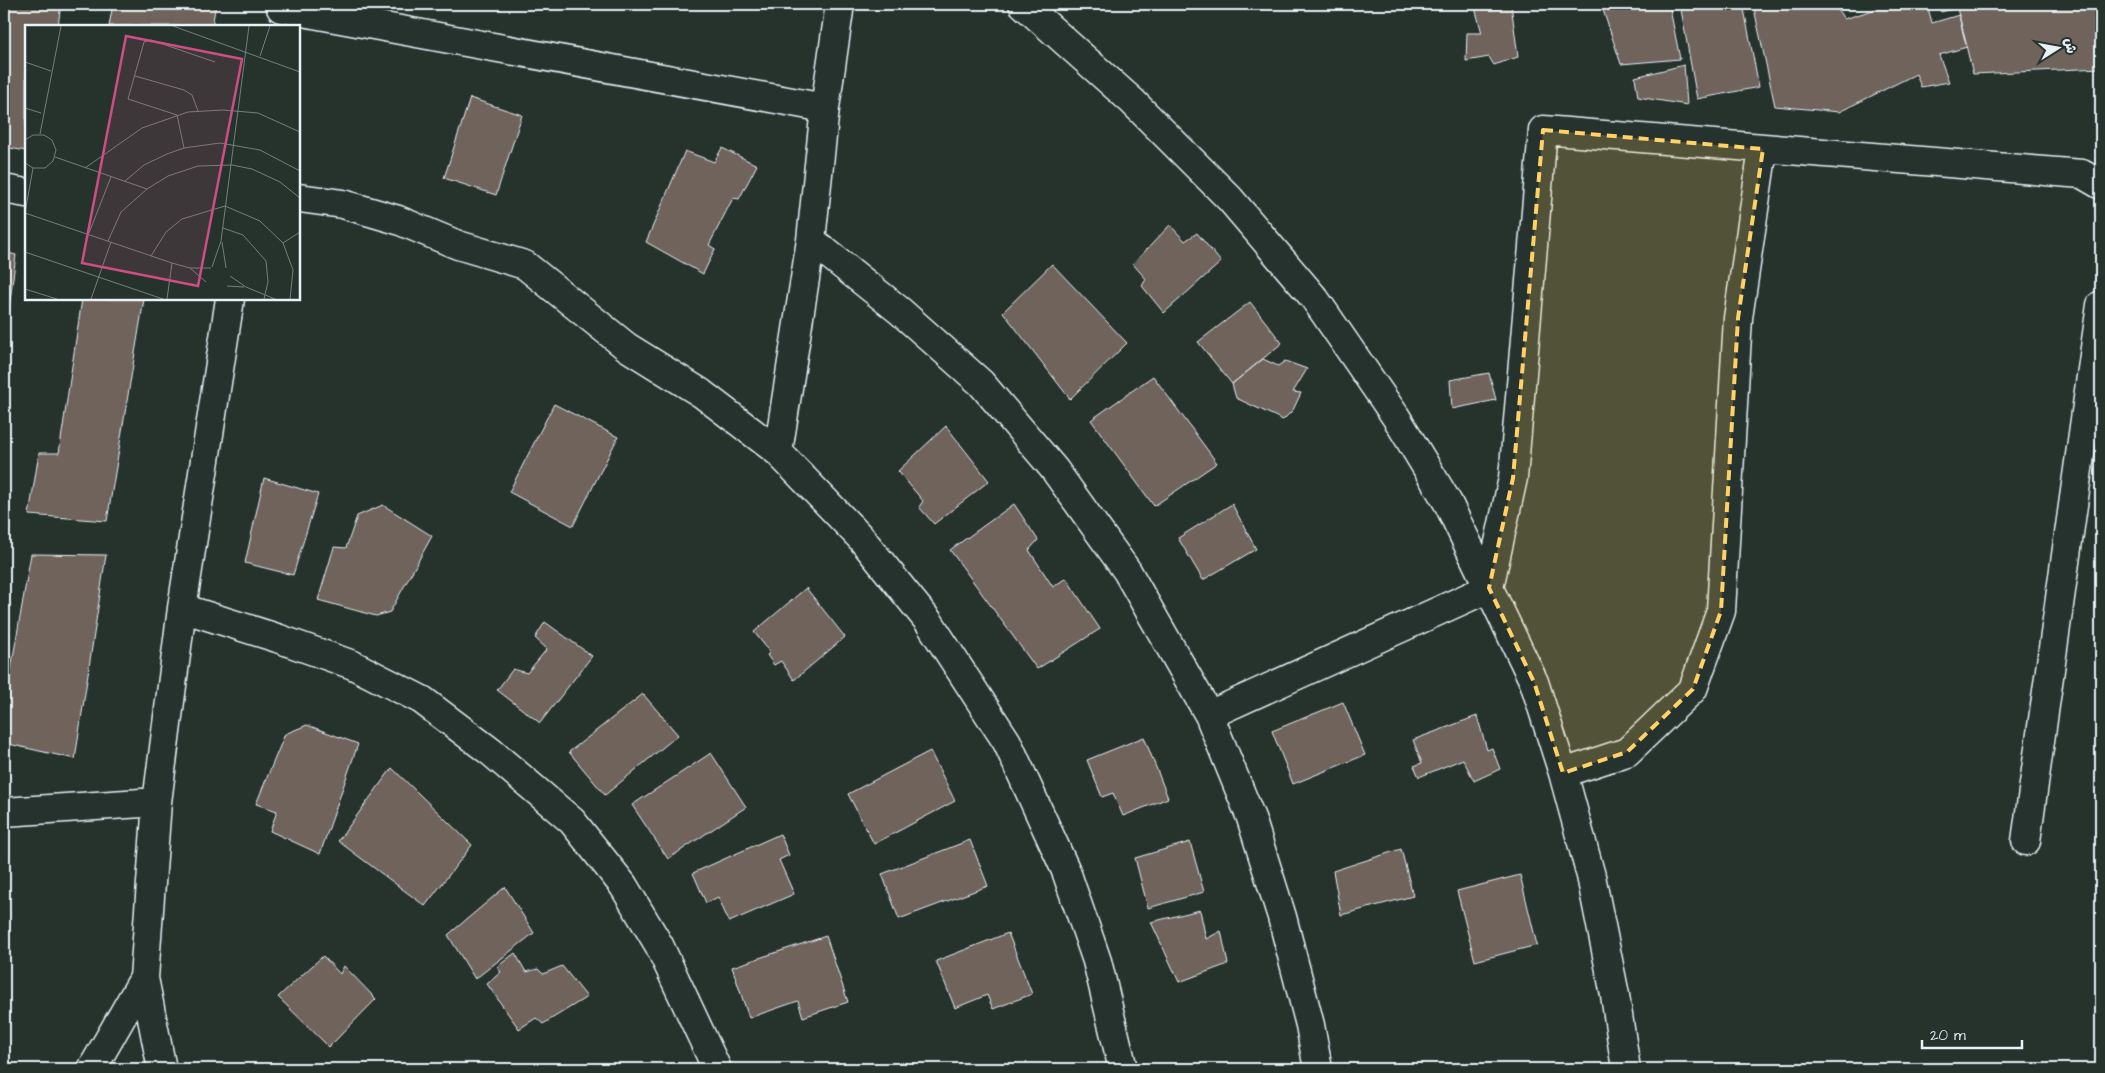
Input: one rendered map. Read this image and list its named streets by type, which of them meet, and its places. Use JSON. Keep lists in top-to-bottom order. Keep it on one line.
{"scale_bar":"20 m","north":"right"}
